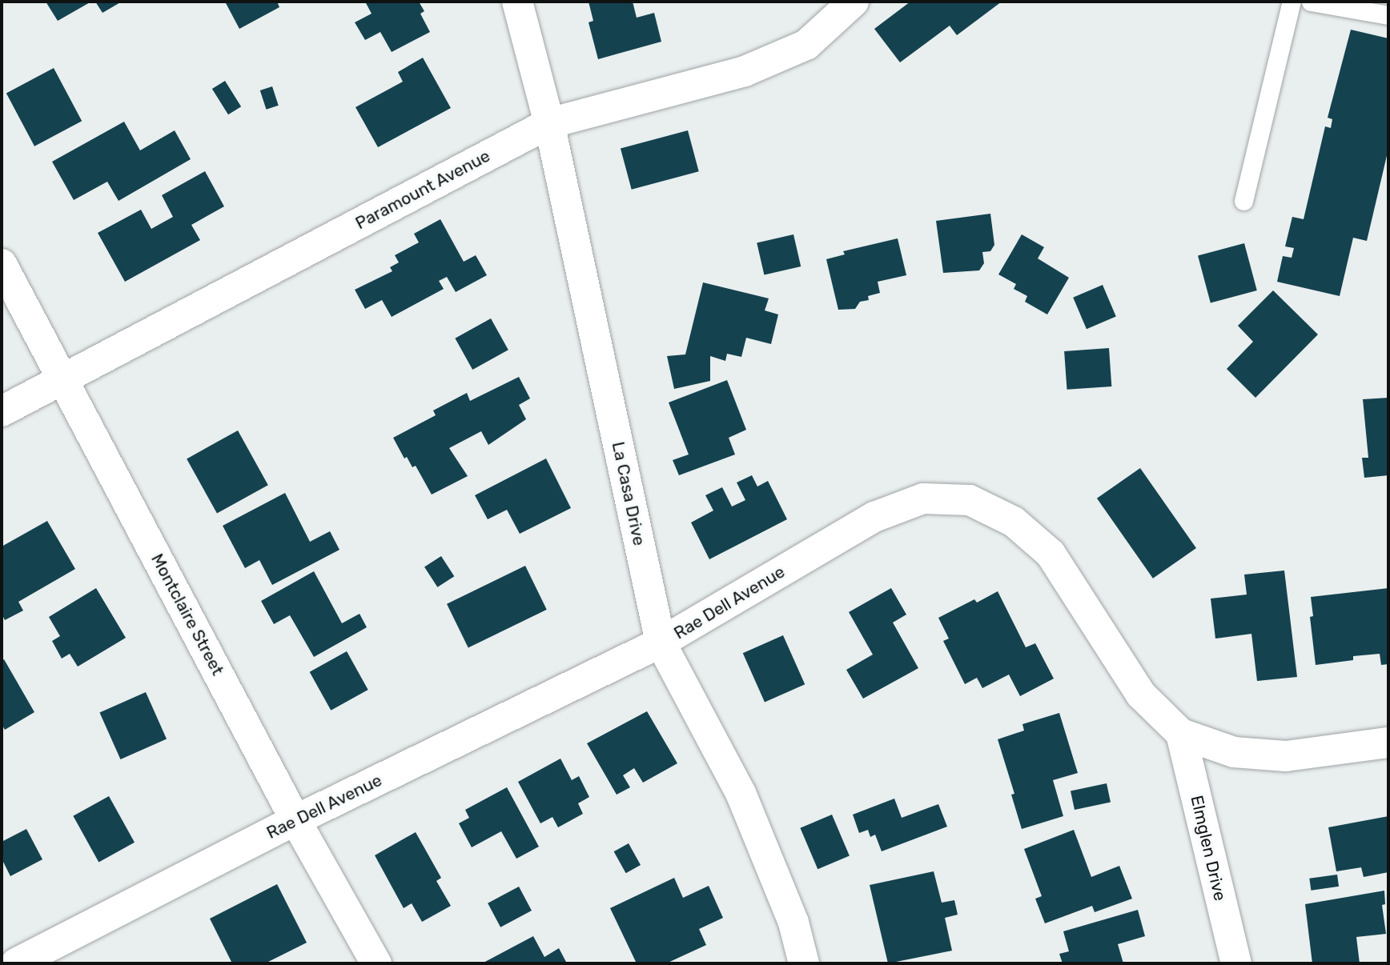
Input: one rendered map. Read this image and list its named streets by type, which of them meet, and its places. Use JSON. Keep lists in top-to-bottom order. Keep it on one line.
{"streets":{"street":["Paramount Avenue","La Casa Drive","Rae Dell Avenue","Montclaire Street","Elmglen Drive"]},"crossings":[["Paramount Avenue","La Casa Drive"],["Paramount Avenue","Montclaire Street"],["La Casa Drive","Rae Dell Avenue"],["Rae Dell Avenue","Montclaire Street"],["Rae Dell Avenue","Elmglen Drive"]]}
